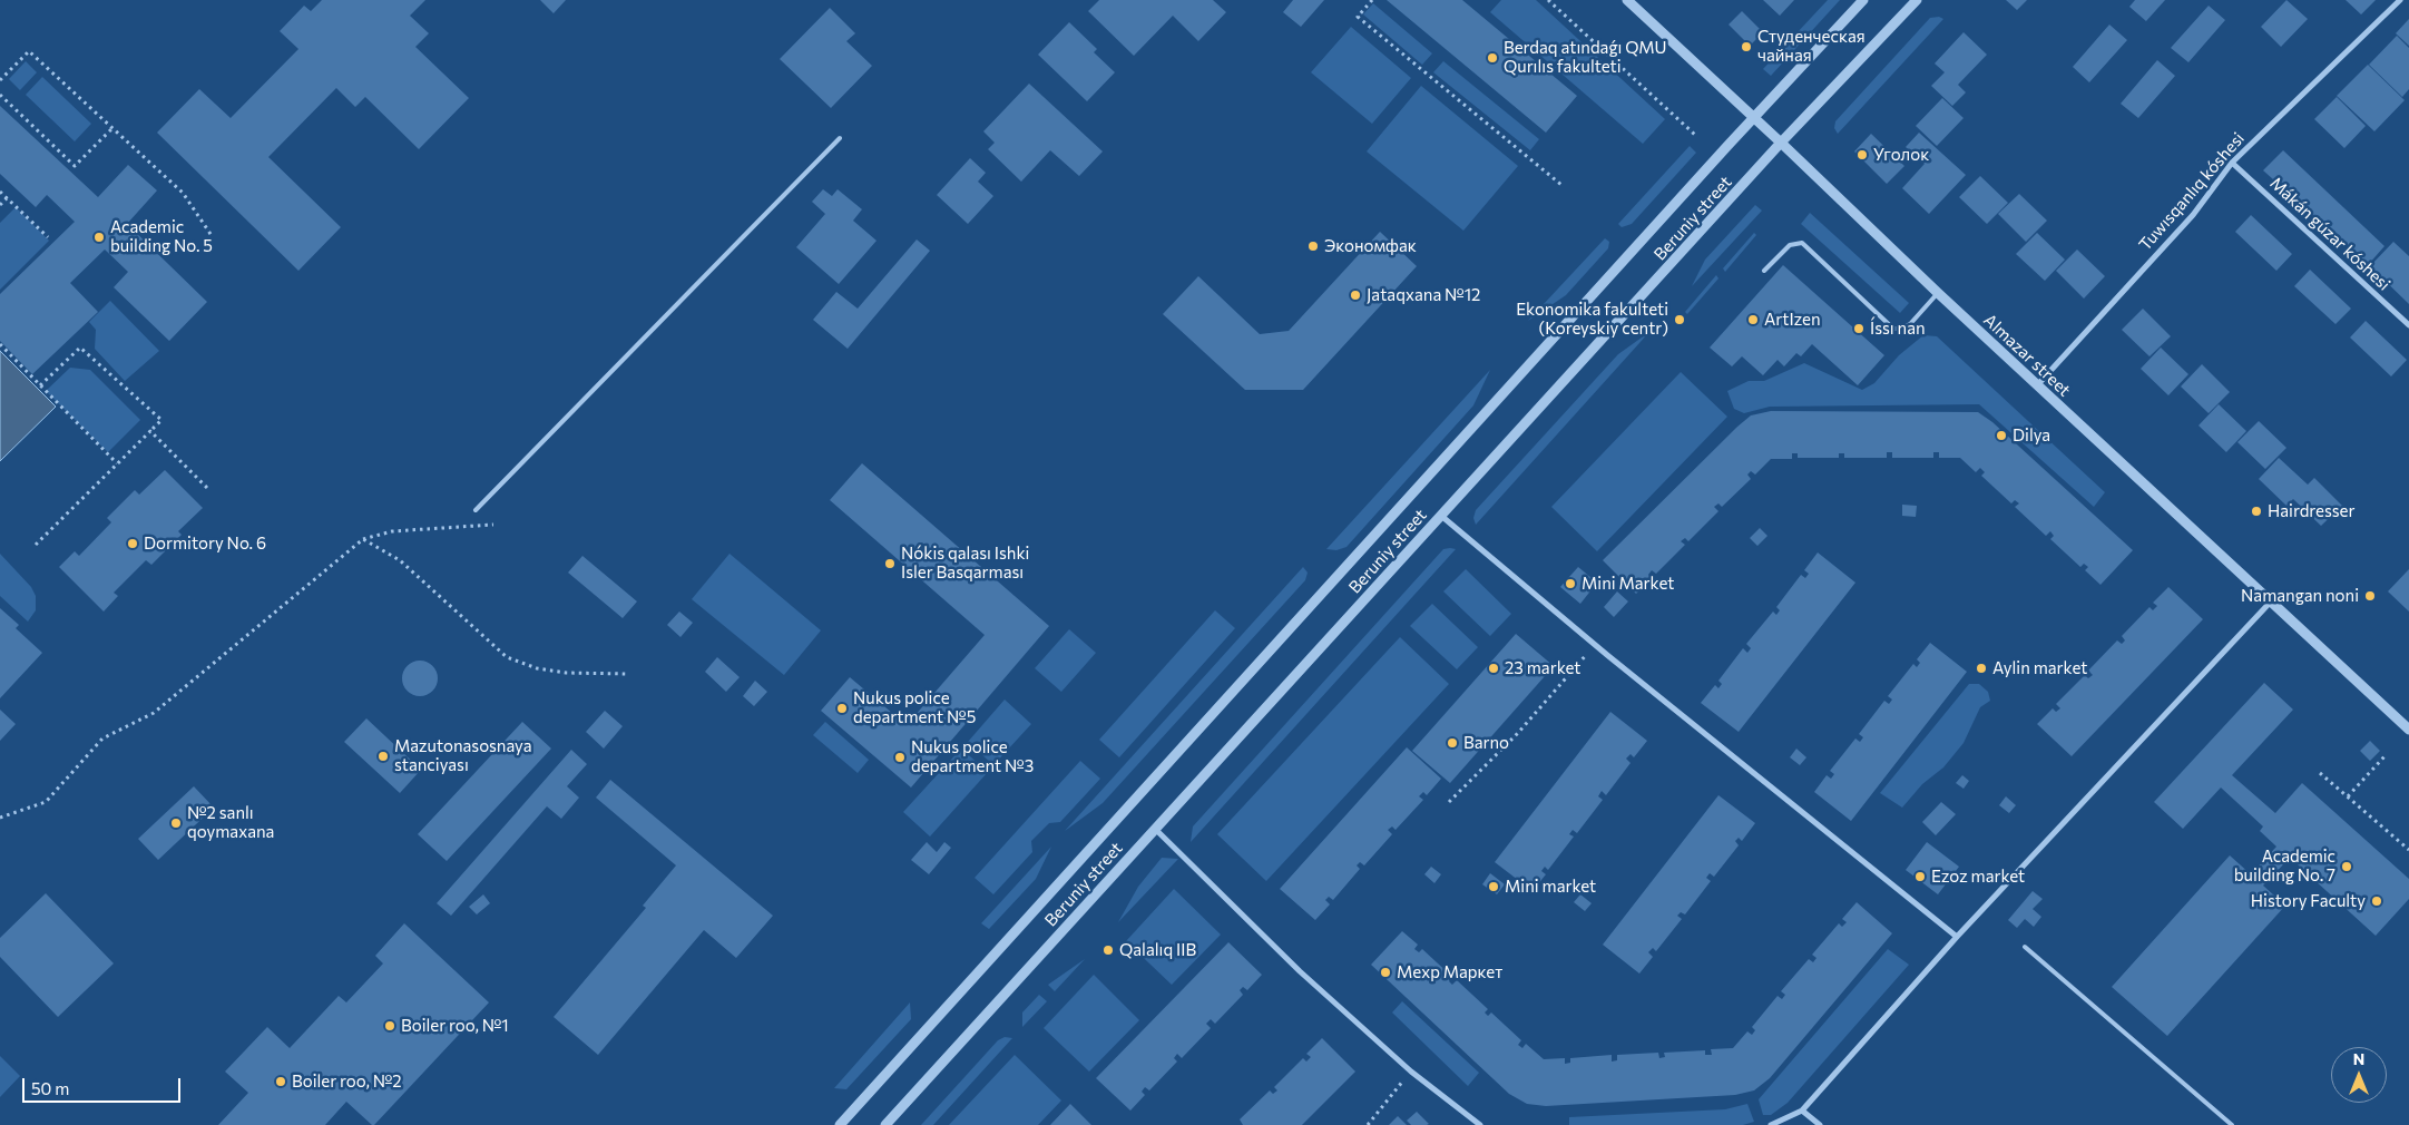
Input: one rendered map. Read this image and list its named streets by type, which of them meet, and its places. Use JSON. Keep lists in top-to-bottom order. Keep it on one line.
{"streets":{"street":["Tuwısqanlıq kóshesi","Beruniy street","Mákán gúzar kóshesi","Almazar street"]},"crossings":[["Tuwısqanlıq kóshesi","Mákán gúzar kóshesi"],["Tuwısqanlıq kóshesi","Almazar street"],["Beruniy street","Almazar street"]],"places":["Студенческая чайная","Berdaq atındaǵı QMU Qurılıs fakulteti","Уголок","Academic building No. 5","Экономфак","Jataqxana №12","Ekonomika fakulteti (Koreyskiy centr)","ArtIzen","Íssı nan","Dilya","Hairdresser","Dormitory No. 6","Nókis qalası Ishki Isler Basqarması","Mini Market","Namangan noni","23 market","Aylin market","Nukus police department №5","Barno","Mazutonasosnaya stanciyası","Nukus police department №3","№2 sanlı qoymaxana","Academic building No. 7","Ezoz market","Mini market","History Faculty","Qalalıq IIB","Мехр Маркет","Boiler roo, №1","Boiler roo, №2"],"scale_bar":"50 m","north":"top"}
